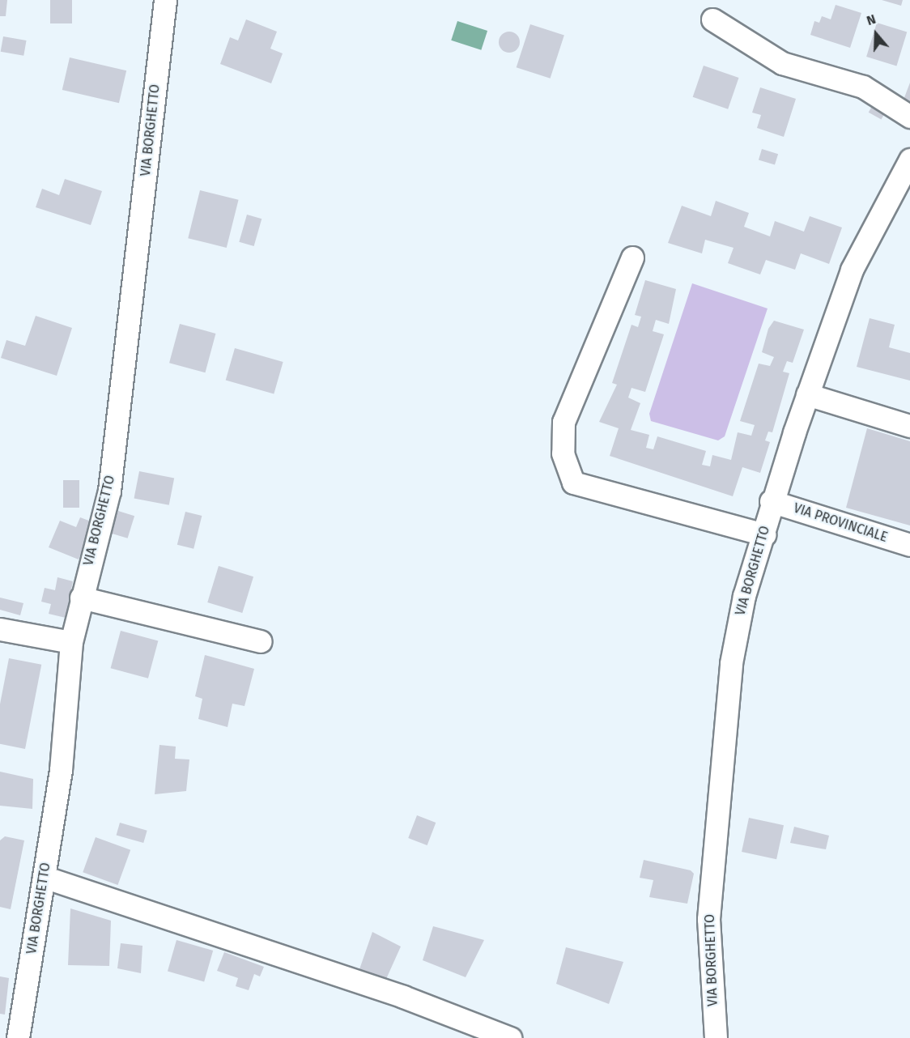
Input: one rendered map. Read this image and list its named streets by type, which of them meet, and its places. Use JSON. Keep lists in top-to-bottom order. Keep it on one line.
{"streets":{"street":["VIA BORGHETTO","VIA PROVINCIALE"]},"crossings":[["VIA BORGHETTO","VIA PROVINCIALE"]],"north":"top"}
